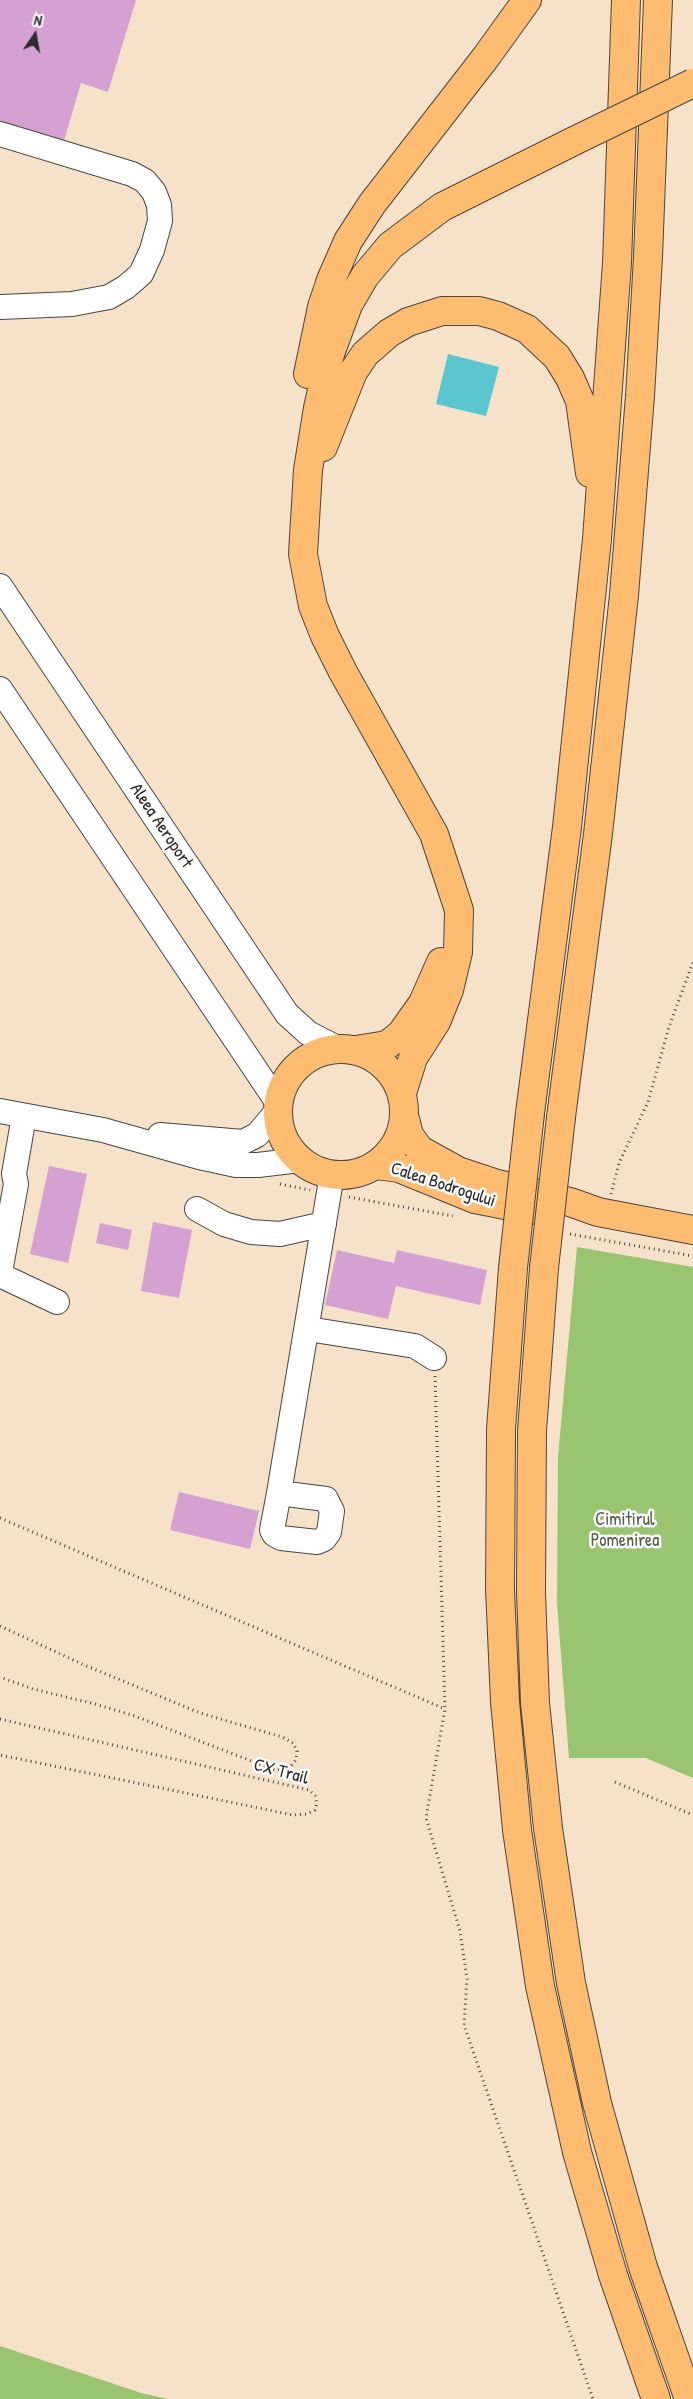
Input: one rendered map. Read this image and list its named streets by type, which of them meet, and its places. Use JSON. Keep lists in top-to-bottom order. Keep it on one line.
{"streets":{"main road":["Calea Bodrogului"],"street":["Aleea Aeroport"],"path":["CX Trail"]},"crossings":[["Aleea Aeroport","Calea Bodrogului"]],"parks":["Cimitirul Pomenirea"],"north":"top"}
